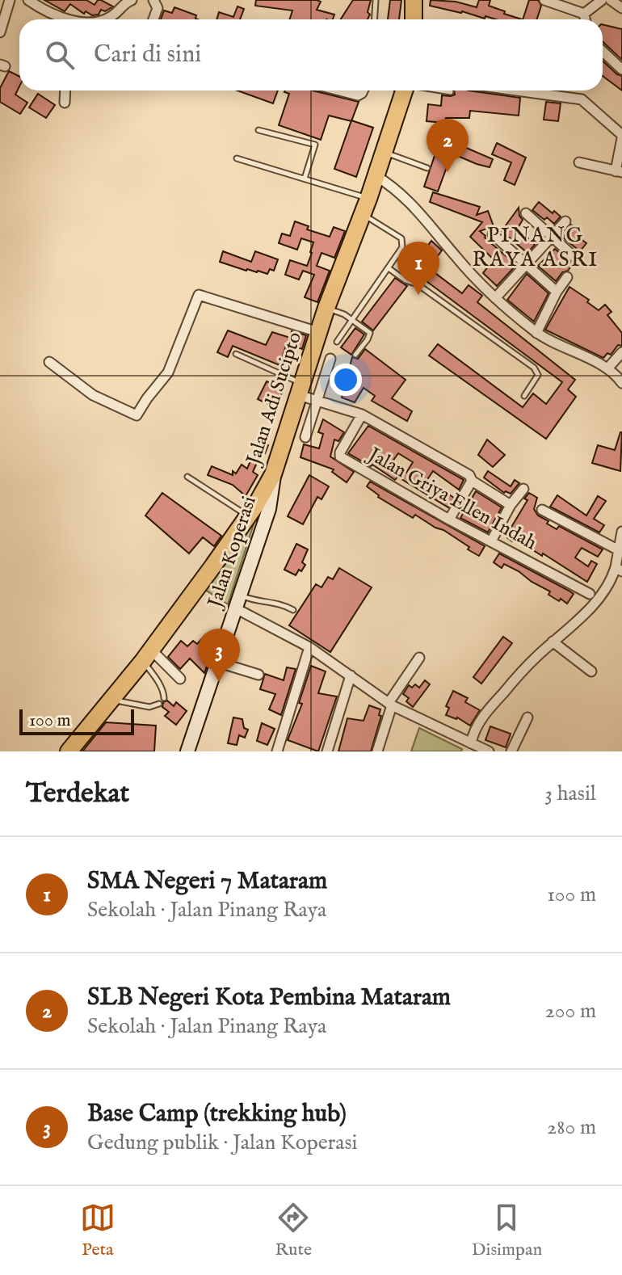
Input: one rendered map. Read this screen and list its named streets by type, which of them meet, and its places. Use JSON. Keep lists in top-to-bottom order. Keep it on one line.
{"streets":{"highway":["Jalan Adi Sucipto"],"street":["Jalan Griya Ellen Indah","Jalan Koperasi"]},"crossings":[["Jalan Adi Sucipto","Jalan Griya Ellen Indah"],["Jalan Adi Sucipto","Jalan Koperasi"]],"districts":["PINANG RAYA ASRI"],"scale_bar":"100 m","page":{"search":"Cari di sini","pins":["2","1","3"],"scale":"100 m","heading":["Terdekat","3 hasil"],"list":[{"mark":"1","name":"SMA Negeri 7 Mataram","note":"Sekolah · Jalan Pinang Raya","value":"100 m"},{"mark":"2","name":"SLB Negeri Kota Pembina Mataram","note":"Sekolah · Jalan Pinang Raya","value":"200 m"},{"mark":"3","name":"Base Camp (trekking hub)","note":"Gedung publik · Jalan Koperasi","value":"280 m"}],"nav":["Peta","Rute","Disimpan"]}}
